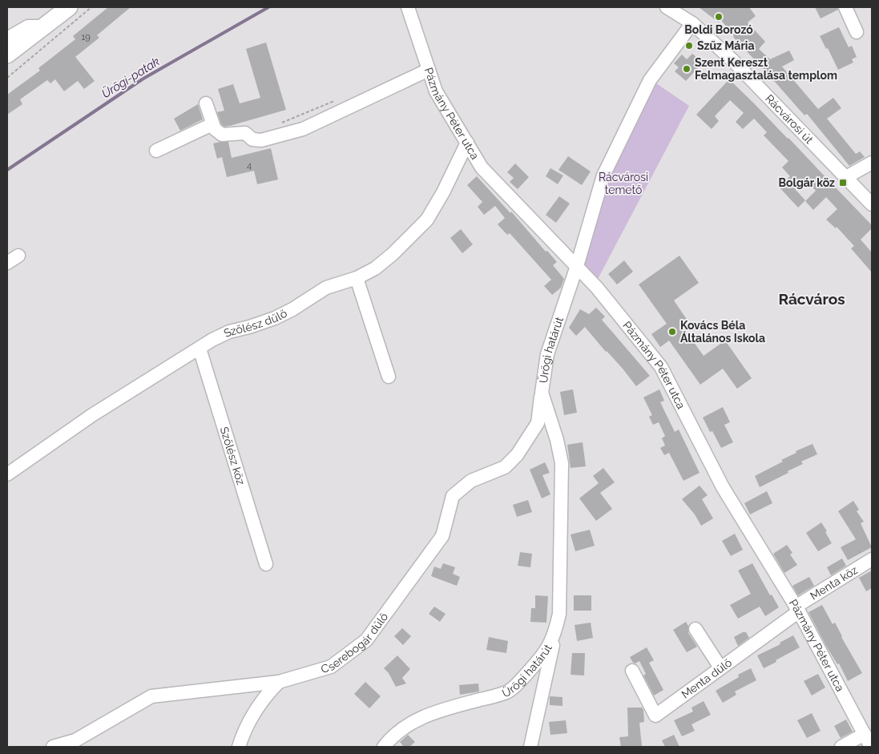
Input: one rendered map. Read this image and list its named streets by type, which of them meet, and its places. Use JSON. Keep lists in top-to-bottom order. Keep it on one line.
{"streets":{"street":["Pázmány Péter utca","Rácvárosi út","Szőlész dűlő","Ürögi határút","Szőlész köz","Menta köz","Cserebogár dűlő","Menta dűlő"]},"crossings":[["Pázmány Péter utca","Szőlész dűlő"],["Pázmány Péter utca","Ürögi határút"],["Pázmány Péter utca","Menta köz"],["Pázmány Péter utca","Menta dűlő"],["Rácvárosi út","Ürögi határút"],["Szőlész dűlő","Szőlész köz"],["Ürögi határút","Cserebogár dűlő"],["Menta köz","Menta dűlő"]],"districts":["Rácváros"],"water":["Ürögi-patak"],"parks":["Rácvárosi temető"],"places":{"other":["Boldi Borozó","Szűz Mária","Szent Kereszt Felmagasztalása templom","Kovács Béla Általános Iskola"],"transit":["Bolgár köz"]},"house_numbers":["19","4"]}
